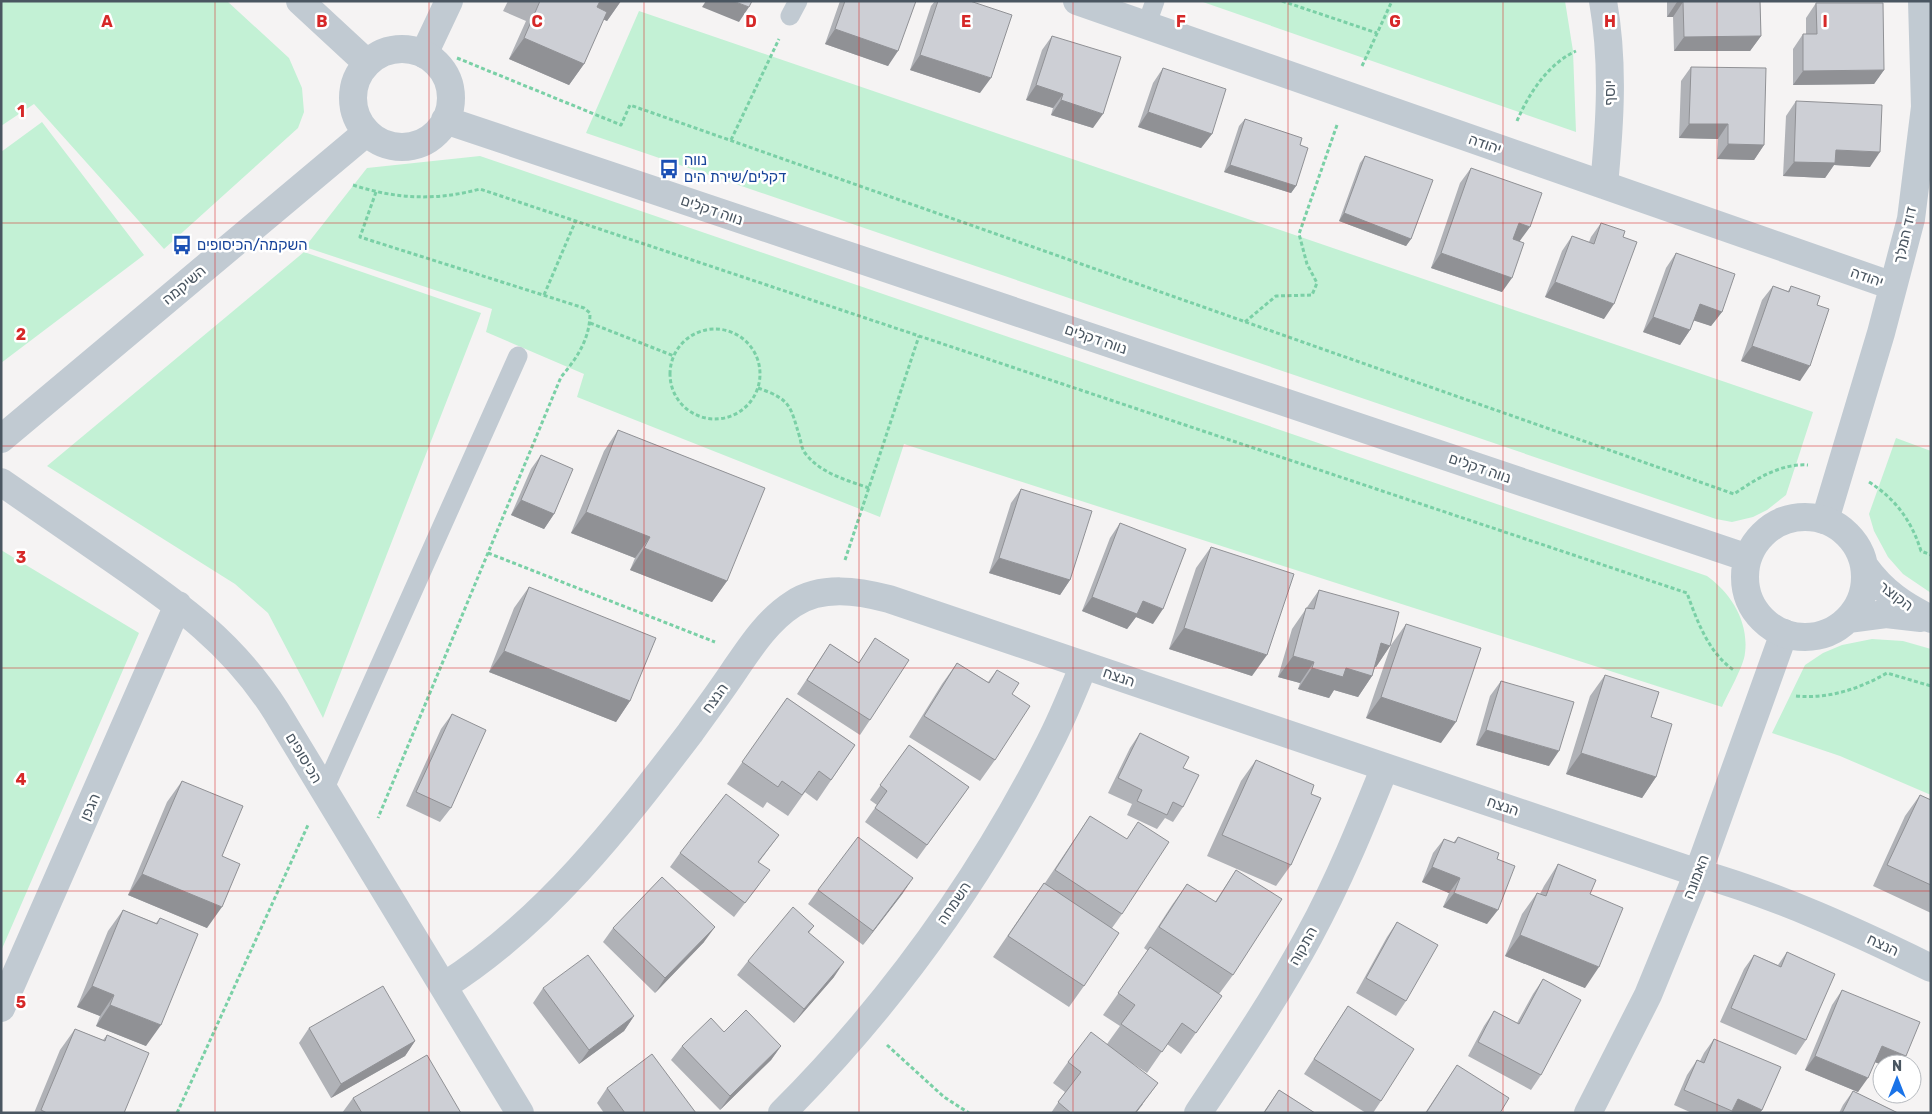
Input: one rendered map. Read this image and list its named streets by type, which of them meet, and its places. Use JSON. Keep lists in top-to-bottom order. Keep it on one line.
{"streets":{"street":["יוסף","יהודה","נווה דקלים","דוד המלך","השיקמה","הקוצר","הנצח","הכיסופים","הגפן","האמונה","השמחה","התקוה"]},"crossings":[["יוסף","יהודה"],["יהודה","דוד המלך"],["נווה דקלים","דוד המלך"],["נווה דקלים","השיקמה"],["נווה דקלים","הקוצר"],["נווה דקלים","האמונה"],["דוד המלך","הקוצר"],["דוד המלך","האמונה"],["הקוצר","האמונה"],["הנצח","הכיסופים"],["הנצח","האמונה"],["הנצח","השמחה"],["הנצח","התקוה"],["הכיסופים","הגפן"]],"places":{"bus stop":["נווה דקלים/שירת הים","השקמה/הכיסופים"]},"north":"top","grid":{"columns":["A","B","C","D","E","F","G","H","I"],"rows":["1","2","3","4","5"]}}
